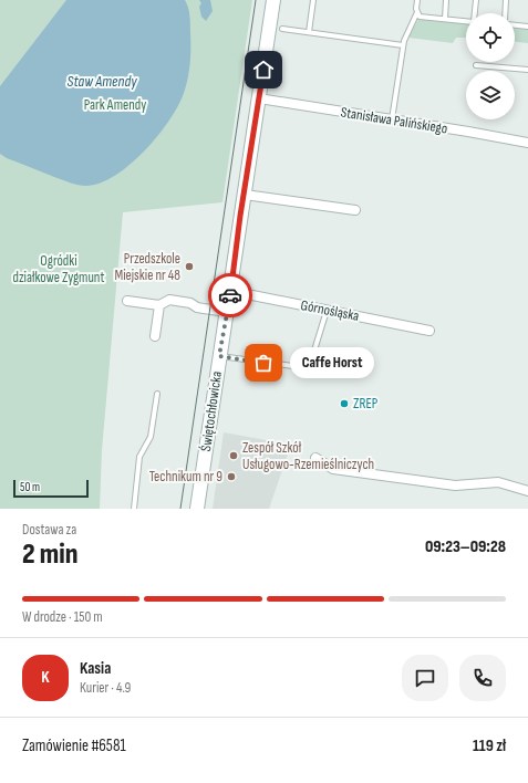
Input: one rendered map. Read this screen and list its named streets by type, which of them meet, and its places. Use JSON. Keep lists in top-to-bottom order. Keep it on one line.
{"streets":{"main road":["Świętochłowicka"],"street":["Stanisława Palińskiego","Górnośląska"]},"crossings":[["Stanisława Palińskiego","Świętochłowicka"],["Górnośląska","Świętochłowicka"]],"water":["Staw Amendy"],"parks":["Park Amendy","Ogródki działkowe Zygmunt"],"places":["Przedszkole Miejskie nr 48","Caffe Horst","ZREP","Zespół Szkół Usługowo-Rzemieślniczych","Technikum nr 9"],"scale_bar":"50 m","page":{"bubble":"Caffe Horst","scale":"50 m","heading":["2 min","Dostawa za","09:23–09:28"],"panel":["Kasia","Kurier · 4.9","Zamówienie #6581","119 zł"],"bar":"W drodze · 150 m","round":"K"}}
